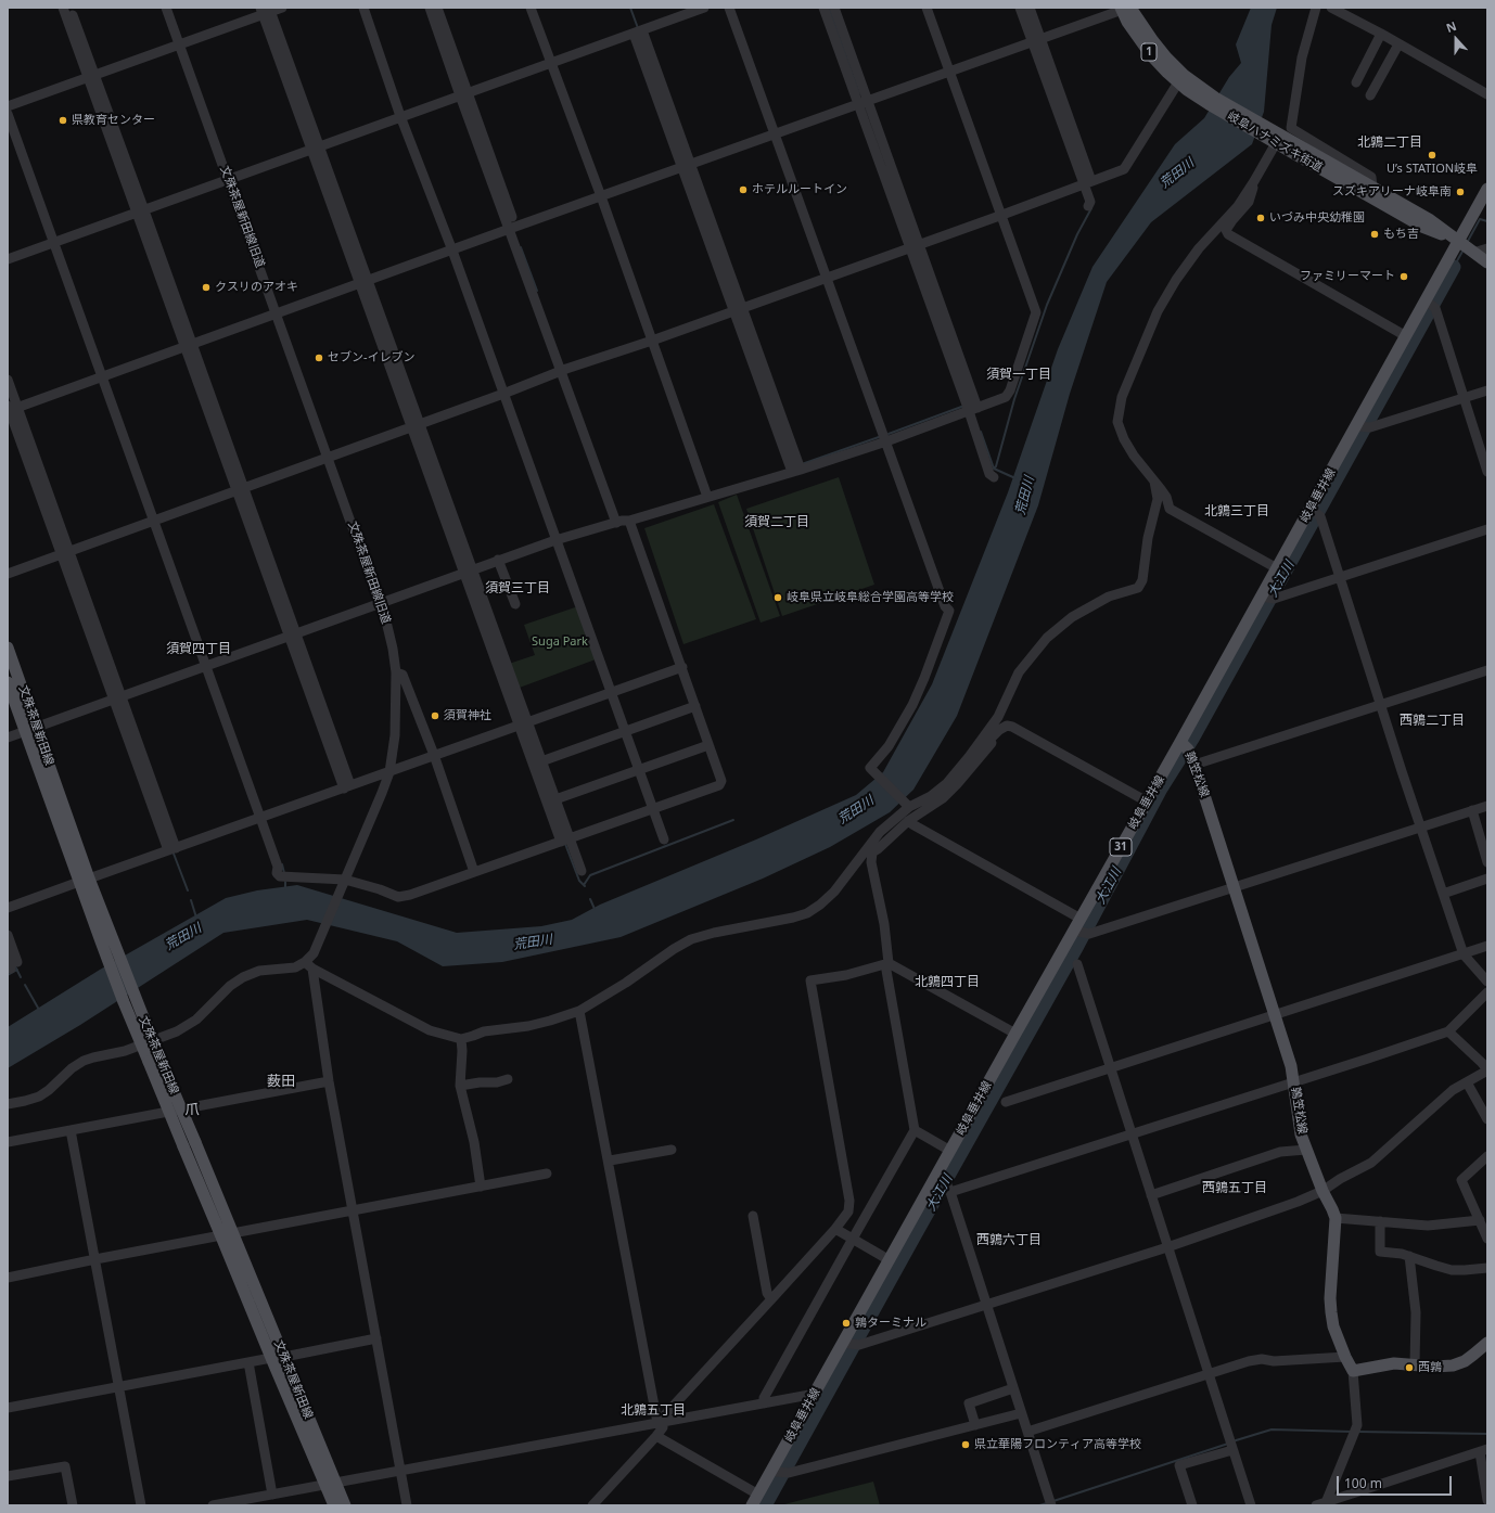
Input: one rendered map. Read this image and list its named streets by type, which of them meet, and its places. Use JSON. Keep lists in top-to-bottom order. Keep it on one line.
{"streets":{"main road":["1","岐阜ハナミズキ街道","岐阜垂井線","文殊茶屋新田線","鶉笠松線","31"],"street":["文殊茶屋新田線旧道"]},"crossings":[["岐阜ハナミズキ街道","岐阜垂井線"],["岐阜垂井線","鶉笠松線"]],"districts":["北鶉二丁目","須賀一丁目","北鶉三丁目","須賀二丁目","須賀三丁目","須賀四丁目","西鶉二丁目","北鶉四丁目","薮田","爪","西鶉五丁目","西鶉六丁目","北鶉五丁目"],"water":["荒田川","大江川"],"parks":["Suga Park"],"places":["県教育センター","U’s STATION岐阜","ホテルルートイン","スズキアリーナ岐阜南","いづみ中央幼稚園","もち吉","ファミリーマート","クスリのアオキ","セブン-イレブン","岐阜県立岐阜総合学園高等学校","須賀神社","鶉ターミナル","西鶉","県立華陽フロンティア高等学校"],"scale_bar":"100 m","north":"top"}
